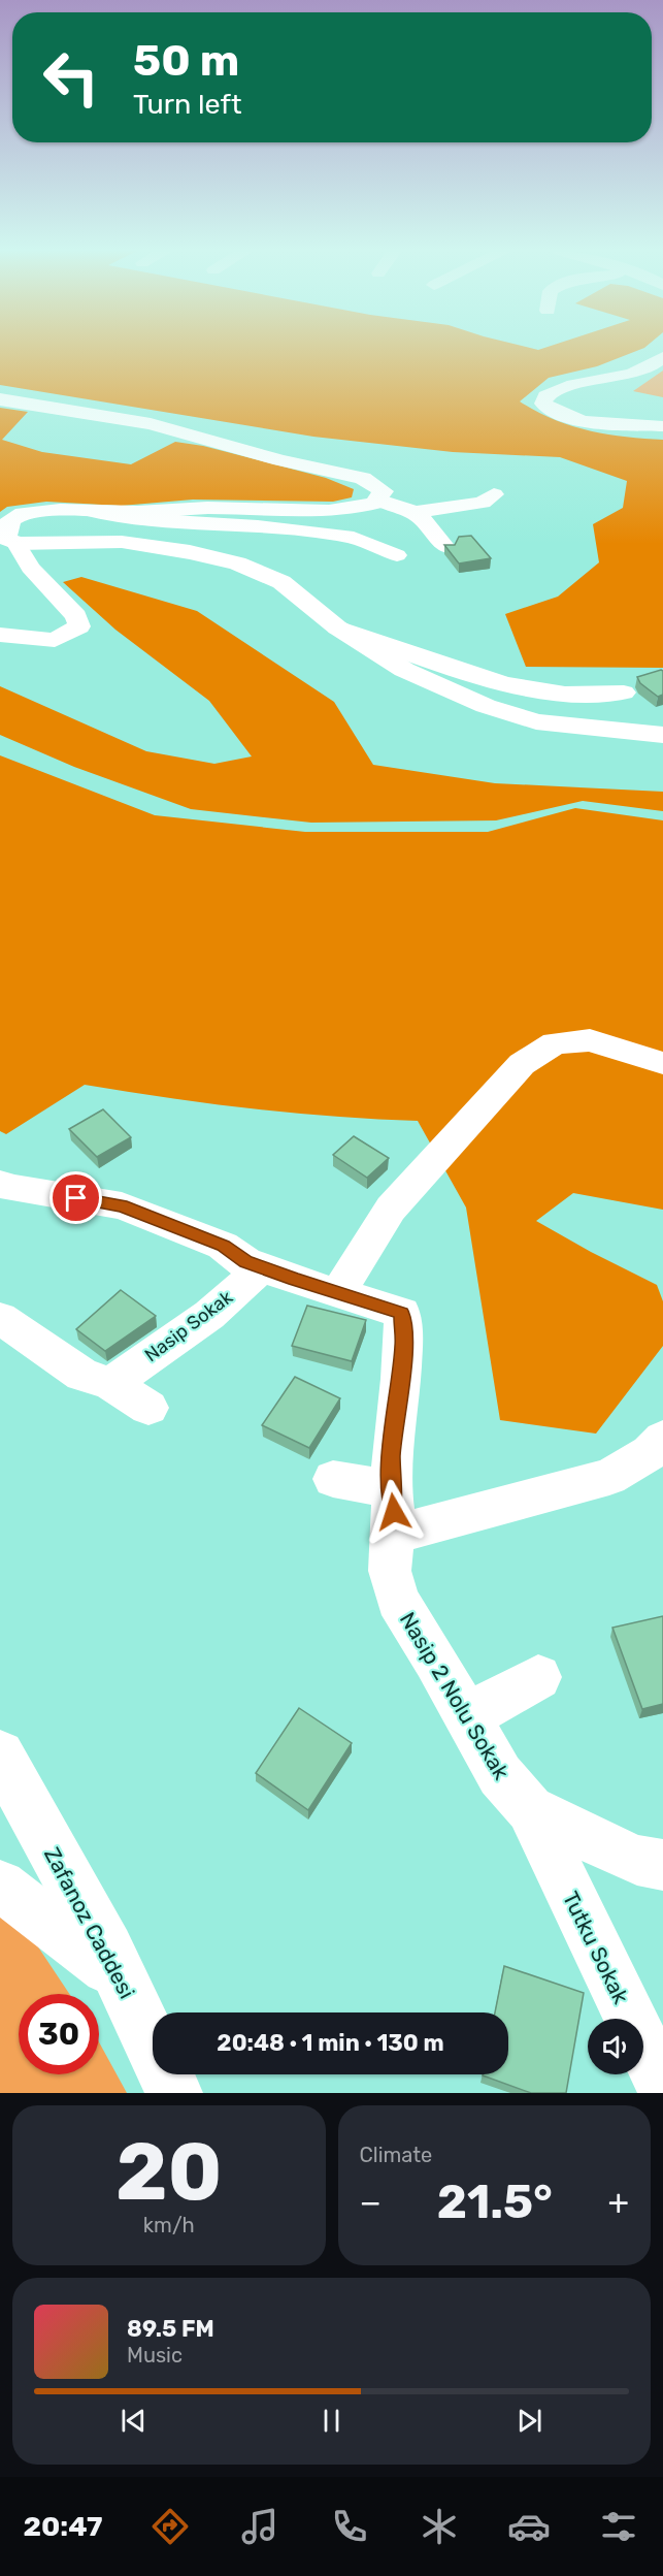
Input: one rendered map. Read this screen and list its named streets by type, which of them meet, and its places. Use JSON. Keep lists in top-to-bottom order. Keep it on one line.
{"streets":{"street":["Nasip Sokak","Nasip 2 Nolu Sokak","Zafanoz Caddesi","Tutku Sokak"]},"crossings":[["Nasip 2 Nolu Sokak","Tutku Sokak"]],"page":{"turn":["50 m","Turn left"],"limit":"30","trip":"20:48 · 1 min · 130 m","tile":[["20","km/h"],"Climate"],"heat":["−","21.5°","+"],"song":["89.5 FM","Music"],"tabs":"20:47"}}
